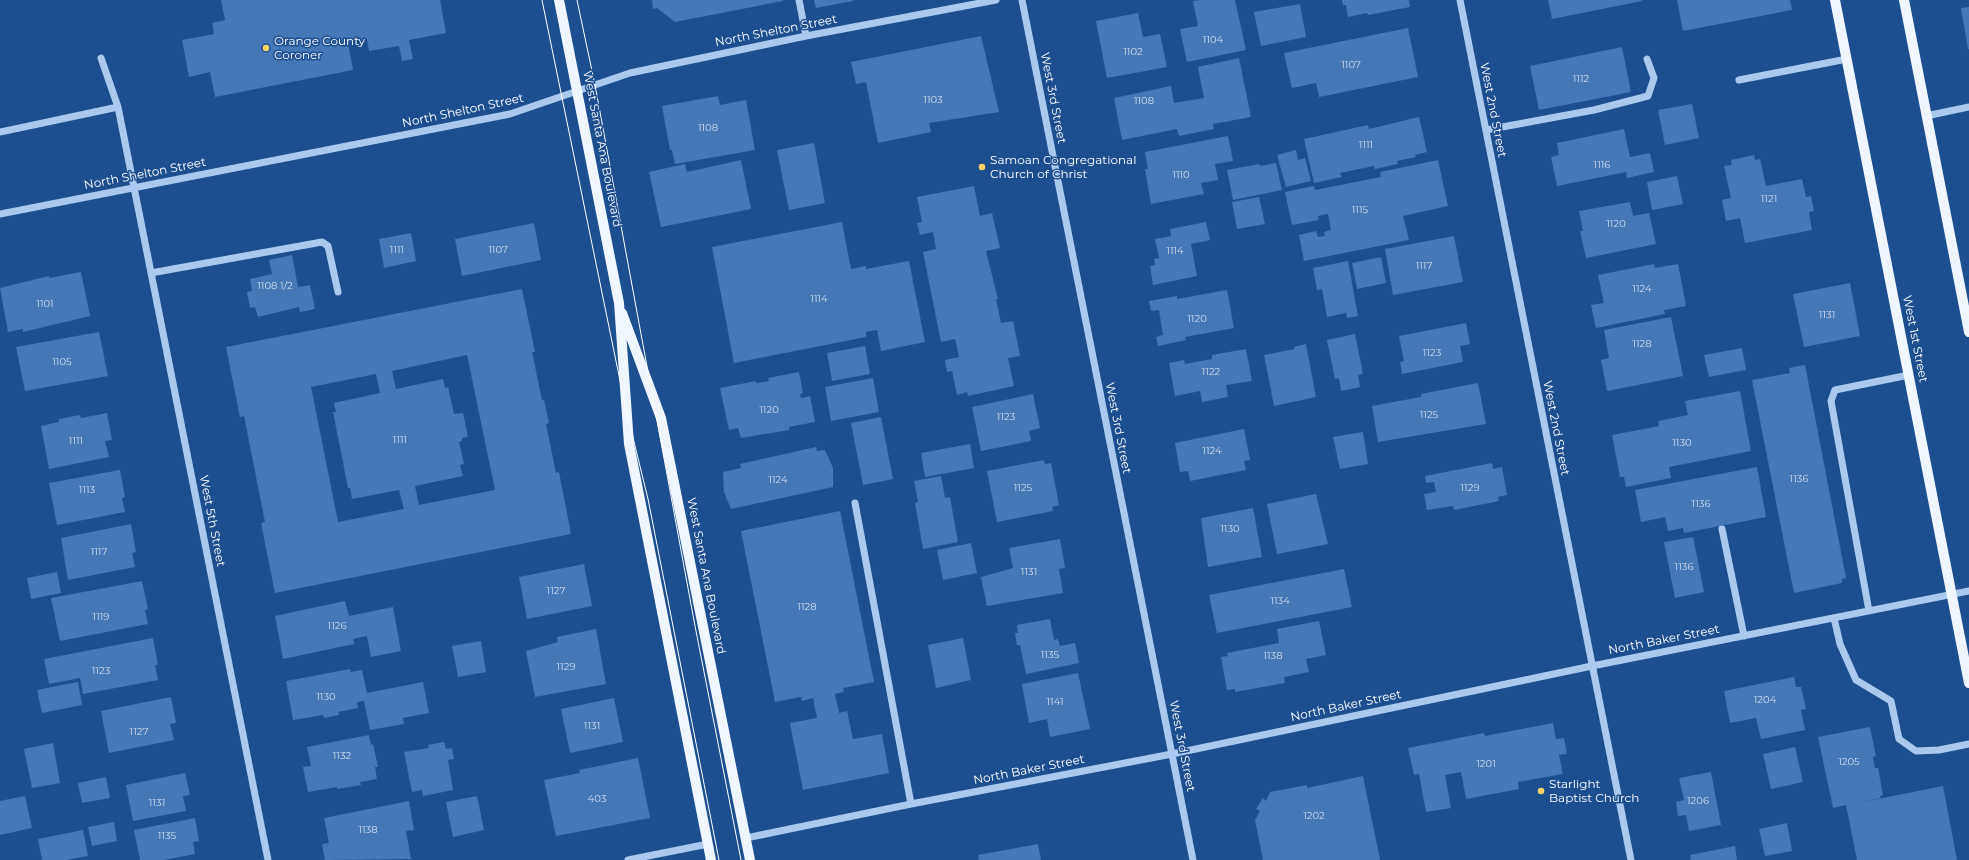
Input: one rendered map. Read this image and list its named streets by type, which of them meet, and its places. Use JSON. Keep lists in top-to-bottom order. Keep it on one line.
{"streets":{"main road":["West Santa Ana Boulevard","West 1st Street"],"street":["North Shelton Street","West 3rd Street","West 2nd Street","West 5th Street","North Baker Street"]},"crossings":[["North Shelton Street","West Santa Ana Boulevard"],["North Shelton Street","West 5th Street"],["West 3rd Street","North Baker Street"],["West 2nd Street","North Baker Street"],["West Santa Ana Boulevard","North Baker Street"],["West 1st Street","North Baker Street"]],"places":["Orange County Coroner","Samoan Congregational Church of Christ","Starlight Baptist Church"],"house_numbers":["1104","1102","1107","1112","1103","1108","1108","1111","1116","1110","1121","1115","1120","1111","1107","1114","1117","1108 1/2","1124","1114","1101","1131","1120","1128","1123","1105","1122","1120","1125","1123","1111","1111","1130","1124","1136","1124","1125","1129","1113","1136","1130","1117","1136","1131","1127","1134","1128","1119","1126","1135","1138","1129","1123","1130","1204","1141","1131","1127","1132","1205","1201","403","1206","1131","1202","1138","1135"]}
